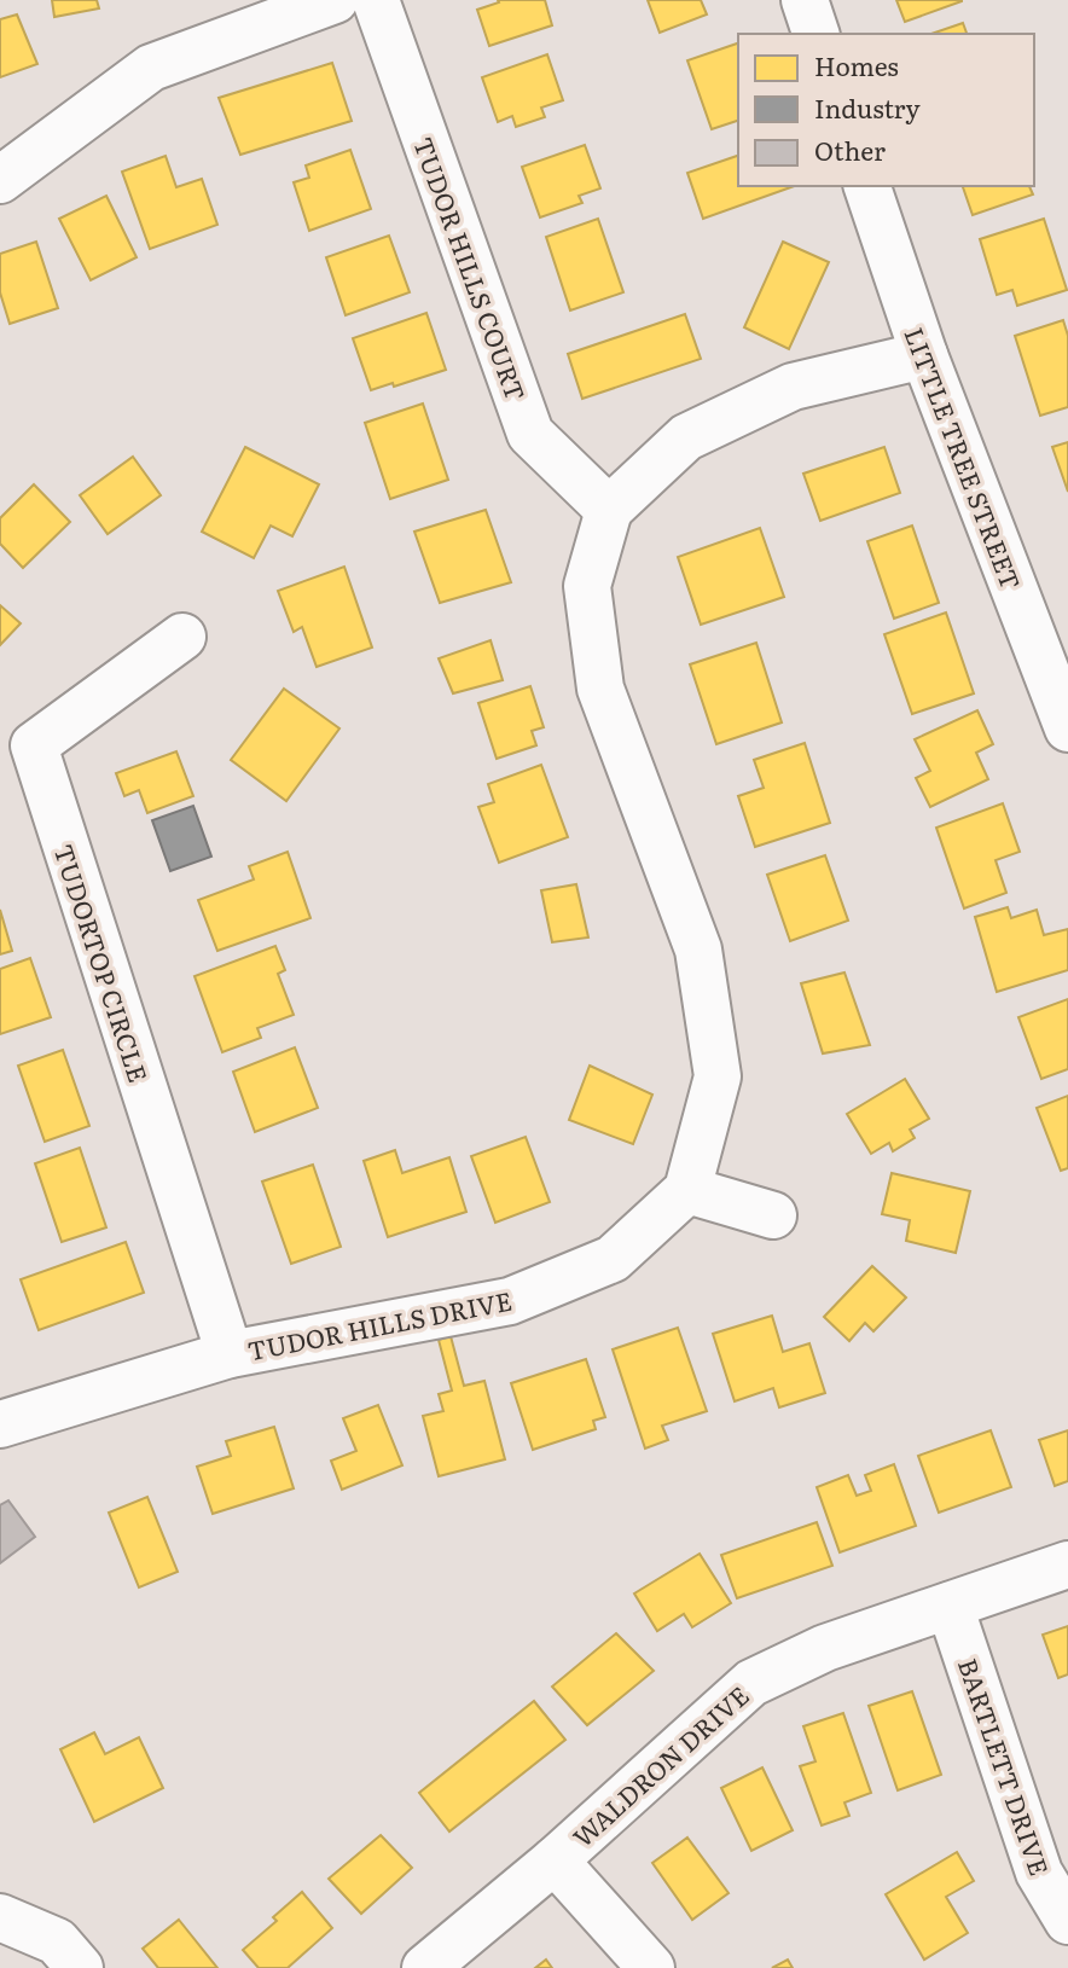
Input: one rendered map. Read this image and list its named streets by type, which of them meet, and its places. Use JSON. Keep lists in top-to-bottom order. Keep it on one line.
{"streets":{"street":["TUDOR HILLS COURT","LITTLE TREE STREET","TUDORTOP CIRCLE","TUDOR HILLS DRIVE","WALDRON DRIVE","BARTLETT DRIVE"]},"crossings":[["TUDORTOP CIRCLE","TUDOR HILLS DRIVE"],["WALDRON DRIVE","BARTLETT DRIVE"]],"legend":["Homes","Industry","Other"]}
